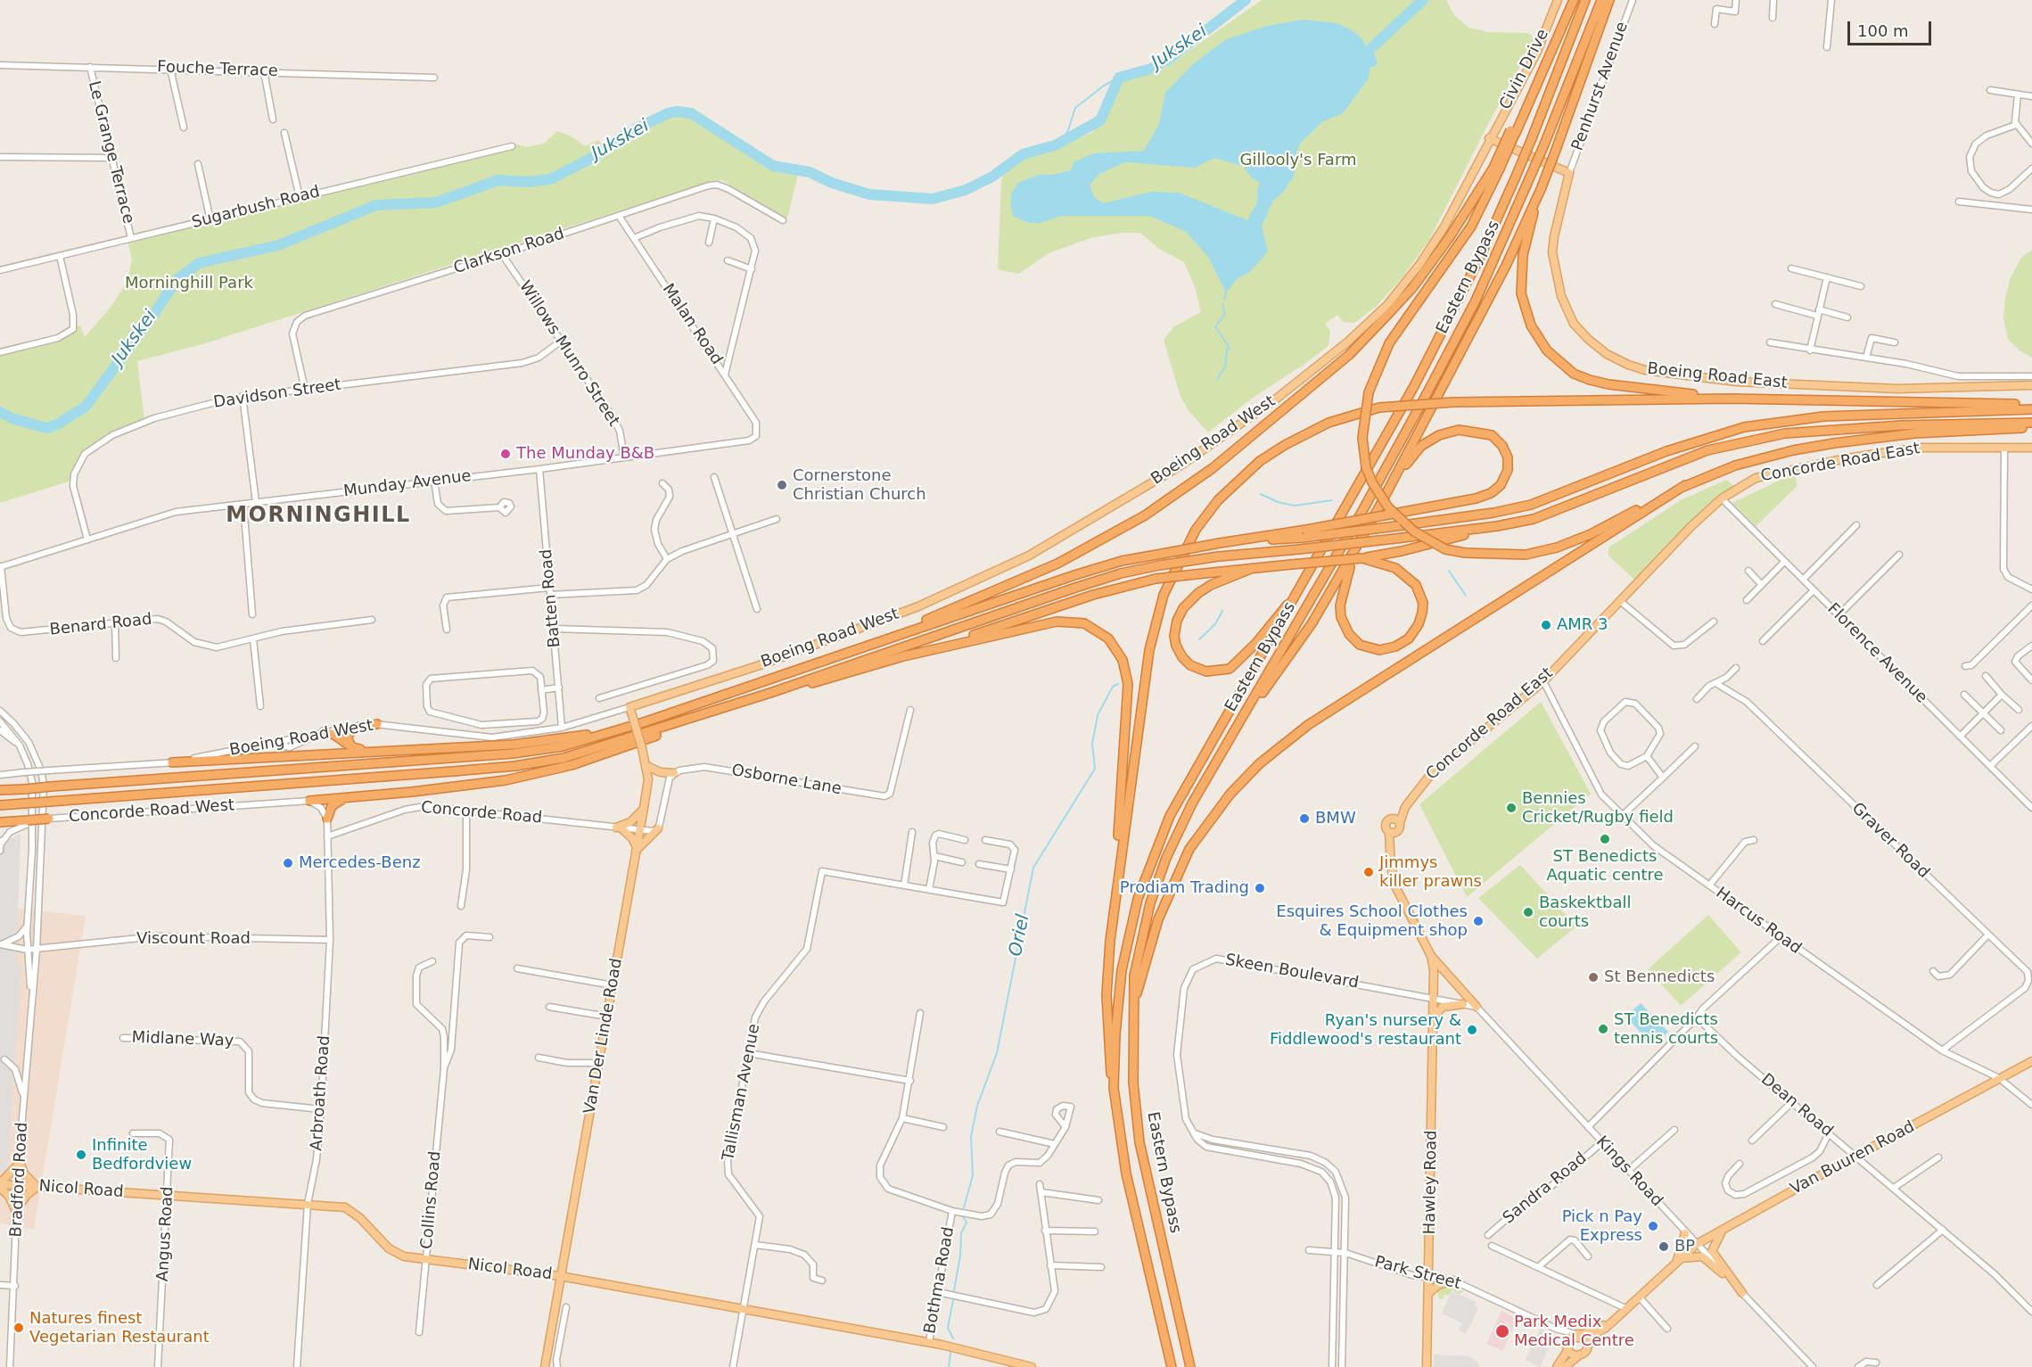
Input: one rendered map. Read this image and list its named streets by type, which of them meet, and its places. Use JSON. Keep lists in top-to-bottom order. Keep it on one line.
{"streets":{"highway":["Eastern Bypass"],"main road":["Civin Drive","Boeing Road East","Boeing Road West","Concorde Road East","Van Der Linde Road","Van Buuren Road","Hawley Road","Nicol Road"],"street":["Fouche Terrace","Penhurst Avenue","Le Grange Terrace","Sugarbush Road","Clarkson Road","Malan Road","Willows Munro Street","Davidson Street","Munday Avenue","Batten Road","Benard Road","Florence Avenue","Osborne Lane","Concorde Road West","Concorde Road","Graver Road","Harcus Road","Viscount Road","Skeen Boulevard","Midlane Way","Tallisman Avenue","Arbroath Road","Dean Road","Kings Road","Bradford Road","Sandra Road","Collins Road","Angus Road","Park Street","Bothma Road"]},"crossings":[["Fouche Terrace","Le Grange Terrace"],["Civin Drive","Boeing Road West"],["Penhurst Avenue","Boeing Road East"],["Le Grange Terrace","Sugarbush Road"],["Clarkson Road","Malan Road"],["Clarkson Road","Willows Munro Street"],["Clarkson Road","Davidson Street"],["Malan Road","Munday Avenue"],["Willows Munro Street","Davidson Street"],["Willows Munro Street","Munday Avenue"],["Davidson Street","Munday Avenue"],["Boeing Road West","Batten Road"],["Boeing Road West","Van Der Linde Road"],["Concorde Road East","Florence Avenue"],["Concorde Road East","Harcus Road"],["Munday Avenue","Batten Road"],["Munday Avenue","Benard Road"],["Concorde Road","Van Der Linde Road"],["Concorde Road","Arbroath Road"],["Graver Road","Harcus Road"],["Harcus Road","Van Buuren Road"],["Viscount Road","Arbroath Road"],["Viscount Road","Bradford Road"],["Skeen Boulevard","Hawley Road"],["Skeen Boulevard","Park Street"],["Van Der Linde Road","Nicol Road"],["Midlane Way","Arbroath Road"],["Tallisman Avenue","Nicol Road"],["Arbroath Road","Nicol Road"],["Dean Road","Van Buuren Road"],["Van Buuren Road","Kings Road"],["Kings Road","Sandra Road"],["Bradford Road","Nicol Road"],["Hawley Road","Park Street"],["Nicol Road","Collins Road"],["Nicol Road","Angus Road"],["Nicol Road","Bothma Road"]],"districts":["MORNINGHILL"],"water":["Jukskei","Oriel"],"parks":["Gillooly's Farm","Morninghill Park"],"places":["The Munday B&B","Cornerstone Christian Church","AMR 3","Bennies Cricket/Rugby field","BMW","ST Benedicts Aquatic centre","Mercedes-Benz","Jimmys killer prawns","Prodiam Trading","Baskektball courts","Esquires School Clothes & Equipment shop","St Bennedicts","ST Benedicts tennis courts","Ryan's nursery & Fiddlewood's restaurant","Infinite Bedfordview","Pick n Pay Express","BP","Natures finest Vegetarian Restaurant","Park Medix Medical Centre"],"scale_bar":"100 m"}
